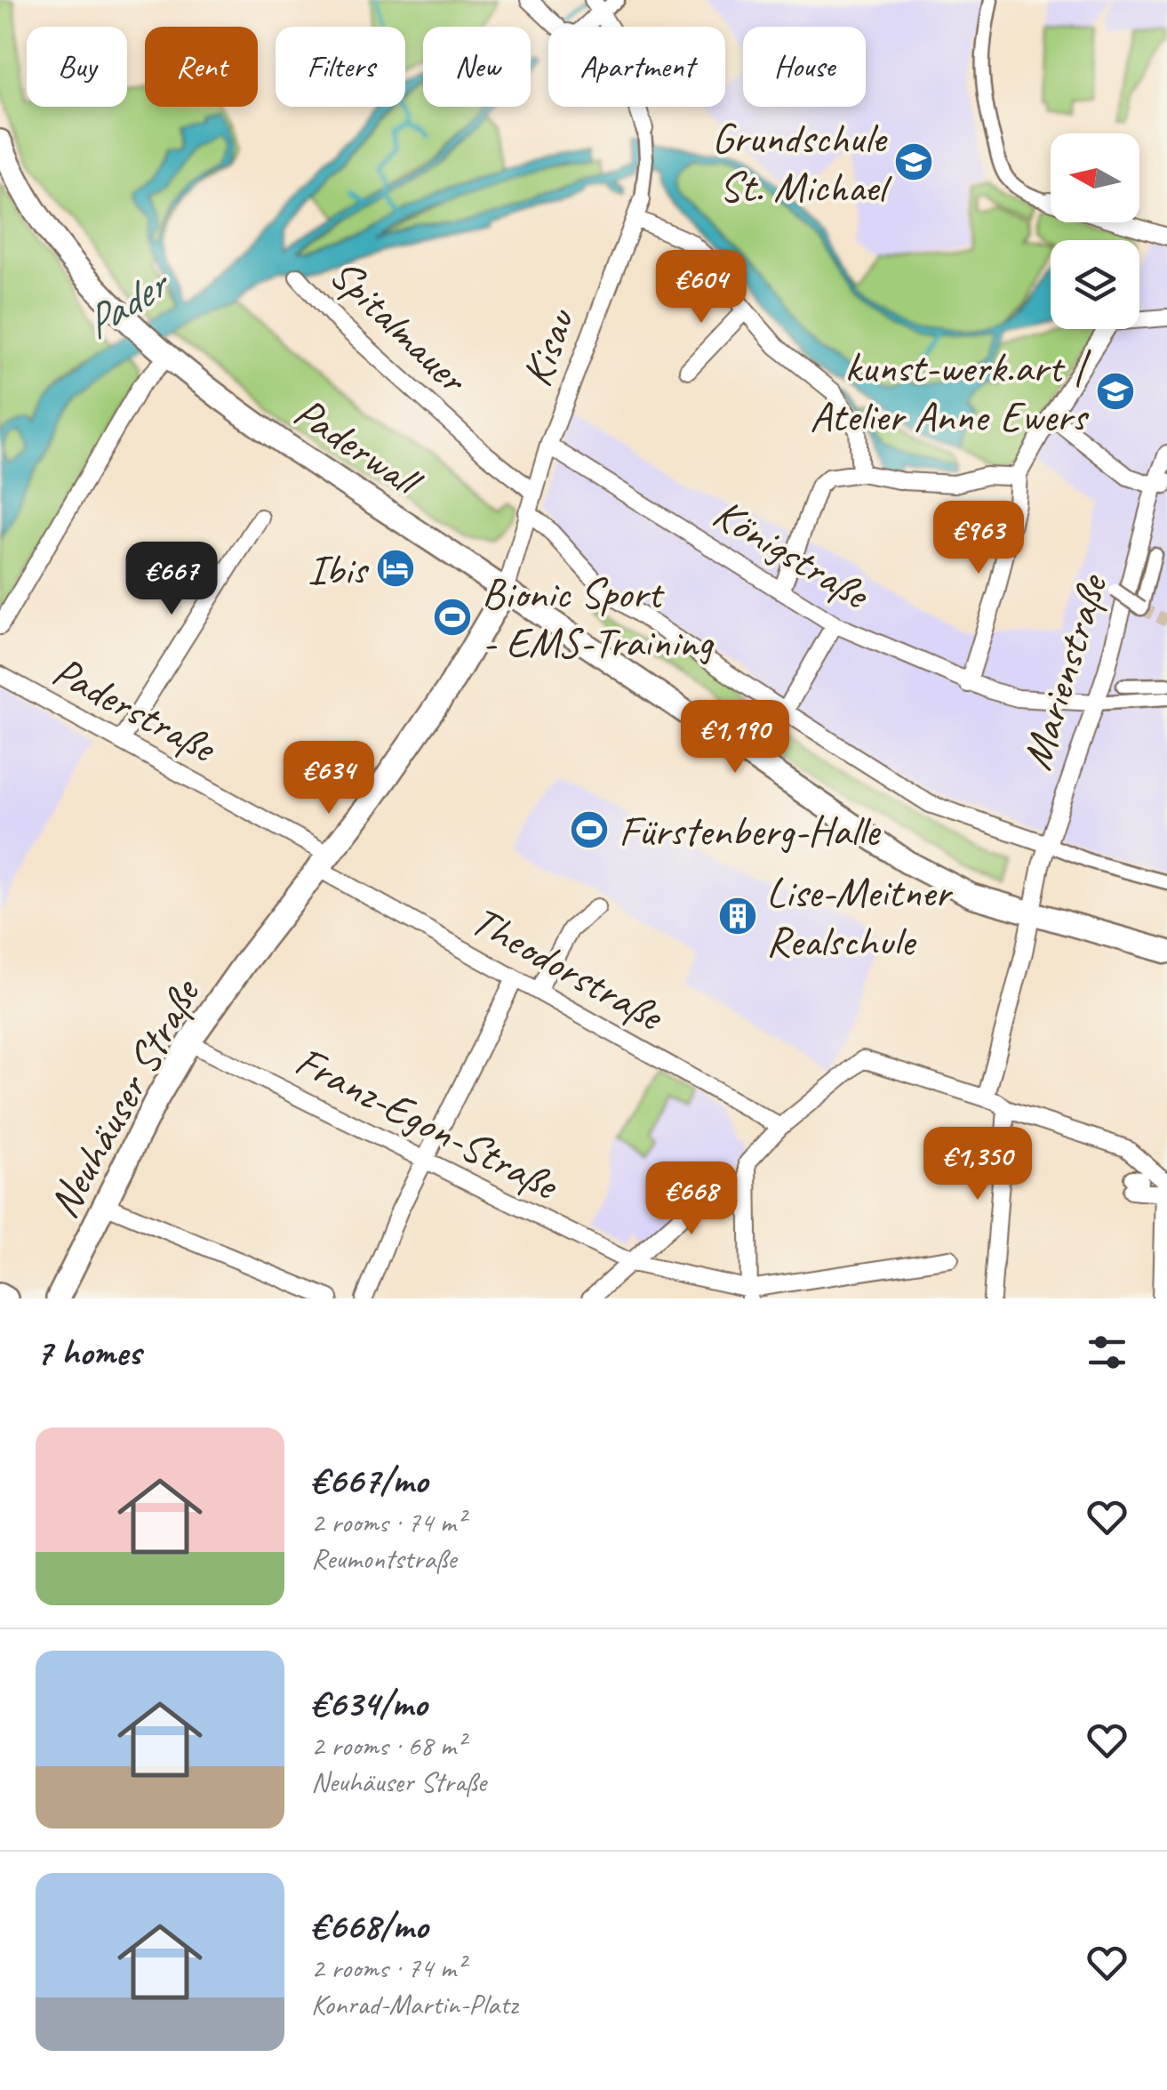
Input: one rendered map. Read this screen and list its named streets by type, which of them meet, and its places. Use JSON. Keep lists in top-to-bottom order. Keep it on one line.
{"streets":{"main road":["Paderwall","Neuhäuser Straße"],"street":["Spitalmauer","Kisau","Königstraße","Marienstraße","Paderstraße","Theodorstraße","Franz-Egon-Straße"]},"crossings":[["Spitalmauer","Kisau"],["Kisau","Paderwall"],["Kisau","Königstraße"],["Kisau","Neuhäuser Straße"],["Paderwall","Marienstraße"],["Paderwall","Neuhäuser Straße"],["Königstraße","Marienstraße"],["Paderstraße","Theodorstraße"],["Paderstraße","Neuhäuser Straße"],["Theodorstraße","Neuhäuser Straße"],["Neuhäuser Straße","Franz-Egon-Straße"]],"water":["Pader"],"places":{"school or university":["Grundschule St. Michael","kunst-werk.art | Atelier Anne Ewers"],"hotel":["Ibis"],"sports":["Bionic Sport - EMS-Training","Fürstenberg-Halle"],"building":["Lise-Meitner Realschule"]},"north":"left","page":{"chip":["Buy","Rent","Filters","New","Apartment","House"],"price":["€604","€963","€667","€1,190","€634","€1,350","€668"],"heading":"7 homes","list":[{"name":"€667/mo","note":"2 rooms · 74 m² · Reumontstraße"},{"name":"€634/mo","note":"2 rooms · 68 m² · Neuhäuser Straße"},{"name":"€668/mo","note":"2 rooms · 74 m² · Konrad-Martin-Platz"}]}}
